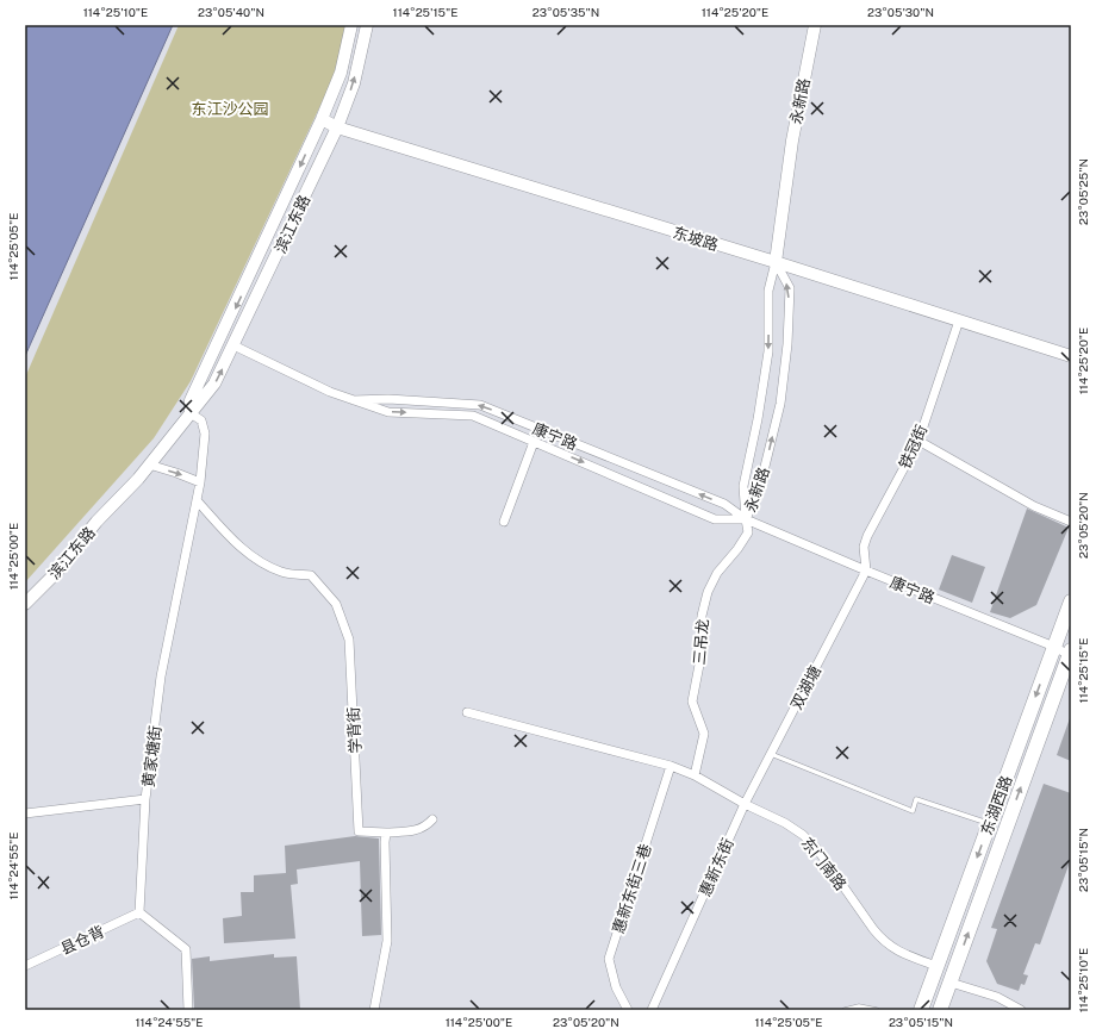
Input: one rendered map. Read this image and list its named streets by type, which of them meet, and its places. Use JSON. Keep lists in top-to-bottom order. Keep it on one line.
{"streets":{"main road":["永新路","滨江东路","东坡路","东湖西路"],"street":["康宁路","铁冠街","三吊龙","双湖塘","学背街","黄家塘街","东门南路","惠新东街","惠新东街三巷","县仓背"]},"crossings":[["永新路","东坡路"],["永新路","康宁路"],["永新路","三吊龙"],["滨江东路","东坡路"],["滨江东路","康宁路"],["滨江东路","黄家塘街"],["东坡路","铁冠街"],["康宁路","铁冠街"],["康宁路","三吊龙"],["康宁路","双湖塘"],["康宁路","东湖西路"],["铁冠街","双湖塘"],["三吊龙","东门南路"],["双湖塘","东门南路"],["双湖塘","惠新东街"],["学背街","黄家塘街"],["黄家塘街","县仓背"],["东湖西路","东门南路"],["东门南路","惠新东街"],["东门南路","惠新东街三巷"]],"parks":["东江沙公园"],"coordinates":["114°25'10\"E","23°05'40\"N","114°25'15\"E","23°05'35\"N","114°25'20\"E","23°05'30\"N","23°05'25\"N","114°25'05\"E","23°05'20\"N","114°25'00\"E","23°05'15\"N","114°24'55\"E"]}
